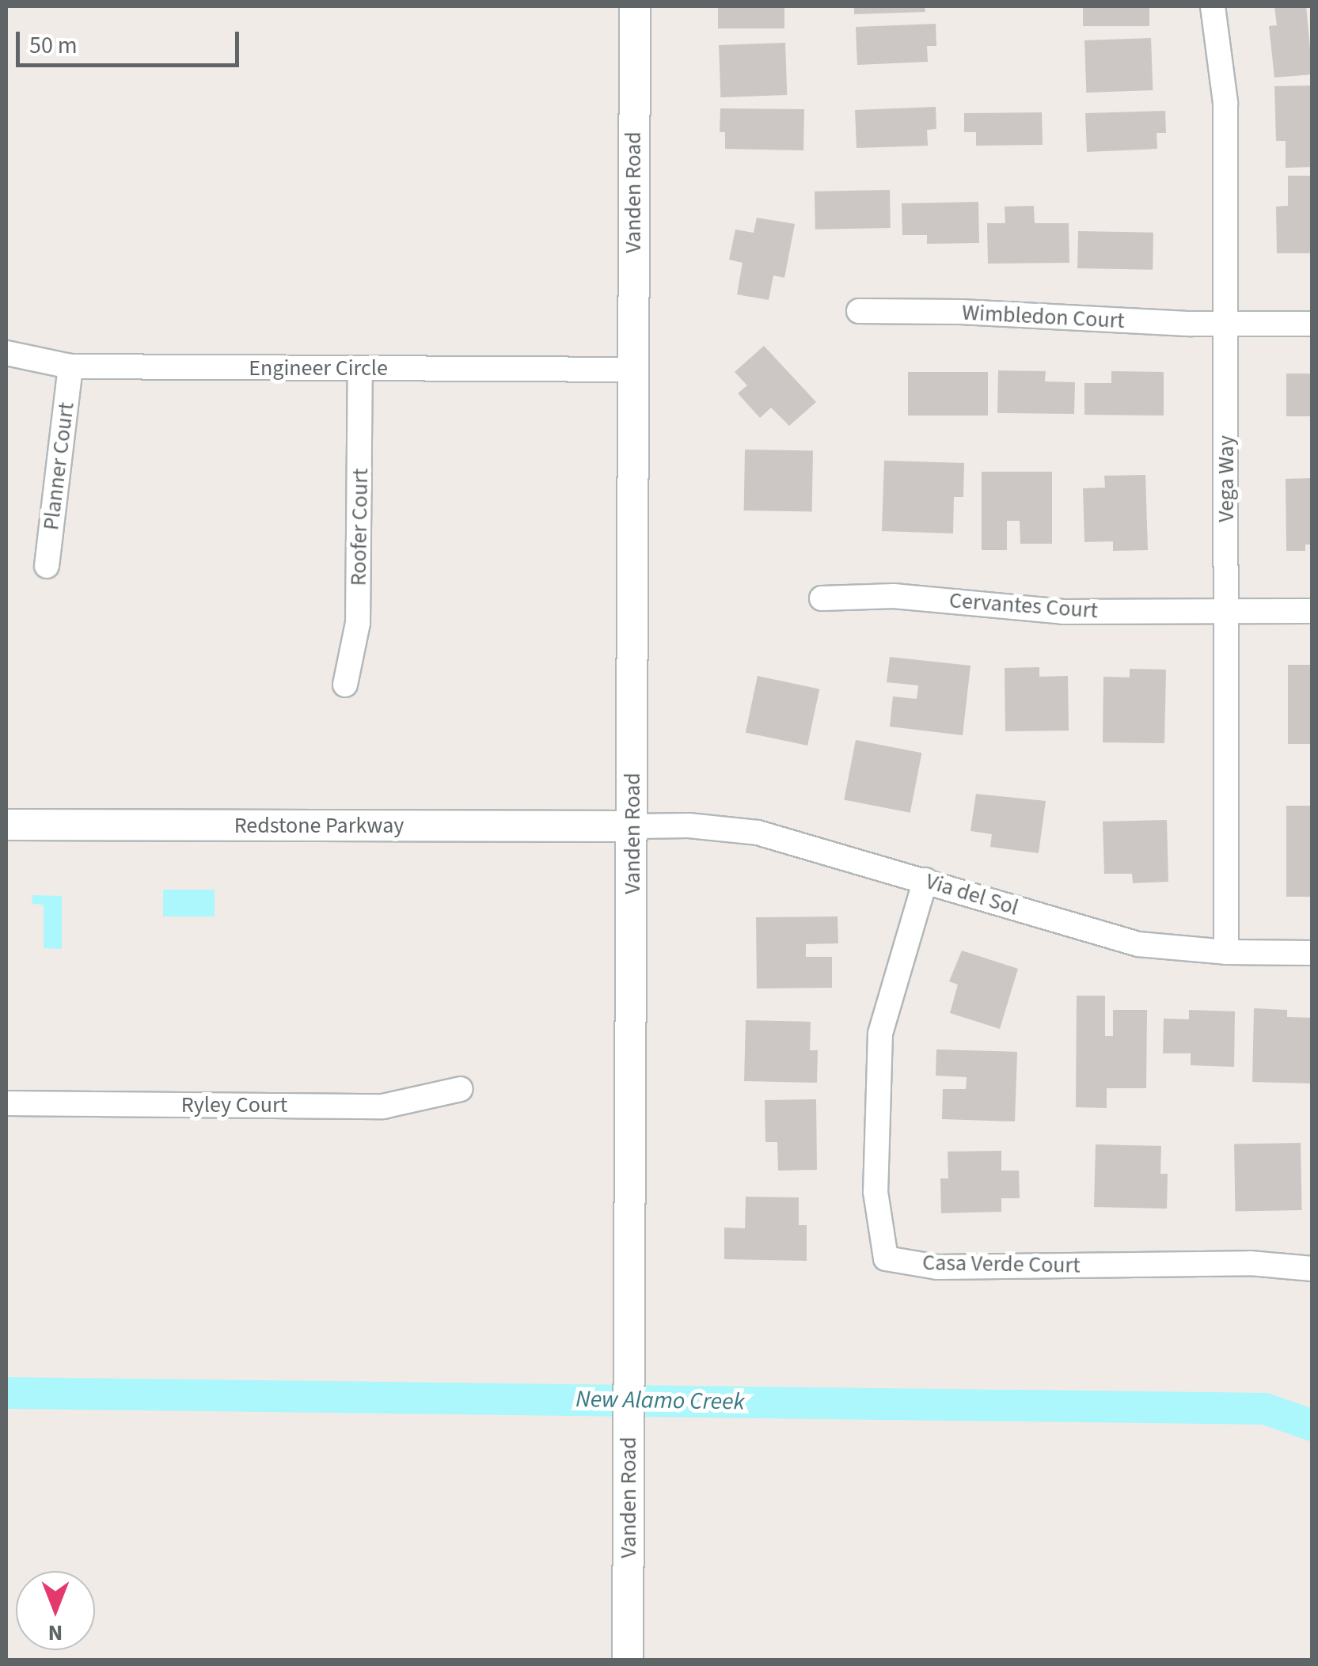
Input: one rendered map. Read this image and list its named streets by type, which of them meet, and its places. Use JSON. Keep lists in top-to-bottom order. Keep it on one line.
{"streets":{"street":["Vanden Road","Wimbledon Court","Engineer Circle","Planner Court","Vega Way","Roofer Court","Cervantes Court","Redstone Parkway","Via del Sol","Ryley Court","Casa Verde Court"]},"crossings":[["Vanden Road","Engineer Circle"],["Vanden Road","Redstone Parkway"],["Vanden Road","Via del Sol"],["Wimbledon Court","Vega Way"],["Engineer Circle","Planner Court"],["Engineer Circle","Roofer Court"],["Vega Way","Cervantes Court"],["Vega Way","Via del Sol"],["Redstone Parkway","Via del Sol"],["Via del Sol","Casa Verde Court"]],"water":["New Alamo Creek"],"scale_bar":"50 m","north":"bottom"}
